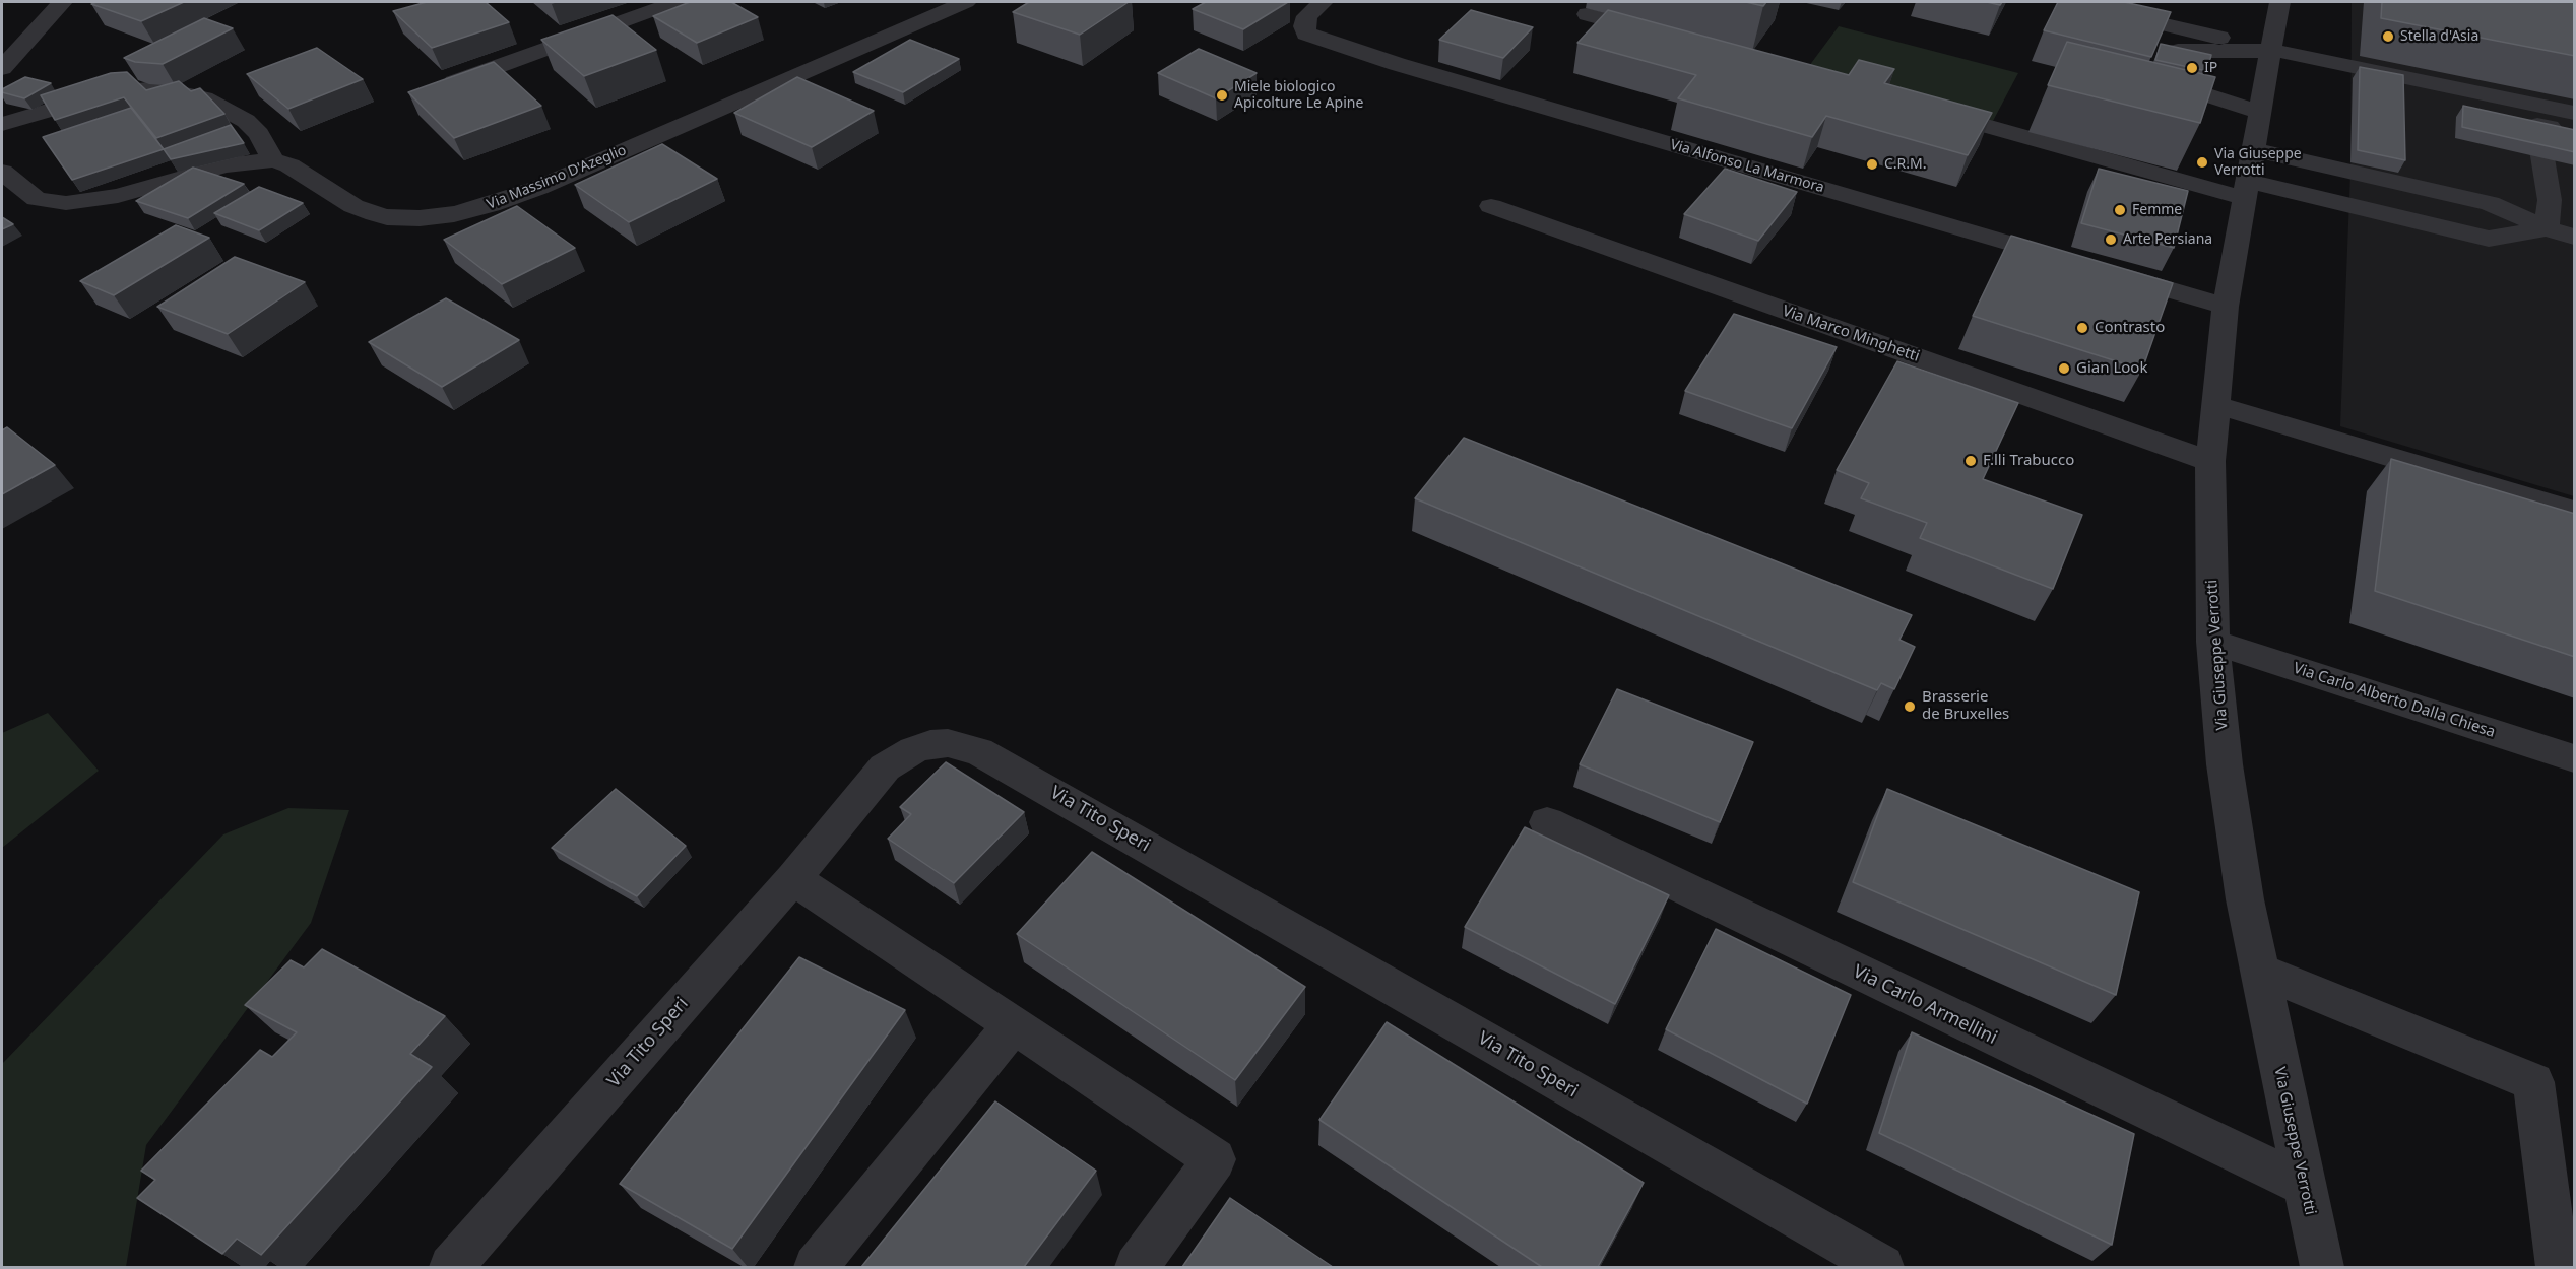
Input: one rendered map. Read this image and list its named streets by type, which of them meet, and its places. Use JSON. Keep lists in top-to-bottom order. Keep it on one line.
{"streets":{"street":["Via Alfonso La Marmora","Via Massimo D'Azeglio","Via Marco Minghetti","Via Giuseppe Verrotti","Via Carlo Alberto Dalla Chiesa","Via Tito Speri","Via Carlo Armellini"]},"crossings":[["Via Alfonso La Marmora","Via Giuseppe Verrotti"],["Via Marco Minghetti","Via Giuseppe Verrotti"],["Via Giuseppe Verrotti","Via Carlo Alberto Dalla Chiesa"],["Via Giuseppe Verrotti","Via Carlo Armellini"]],"places":["Stella d'Asia","IP","Miele biologico Apicolture Le Apine","Via Giuseppe Verrotti","C.R.M.","Femme","Arte Persiana","Contrasto","Gian Look","F.lli Trabucco","Brasserie de Bruxelles"]}
